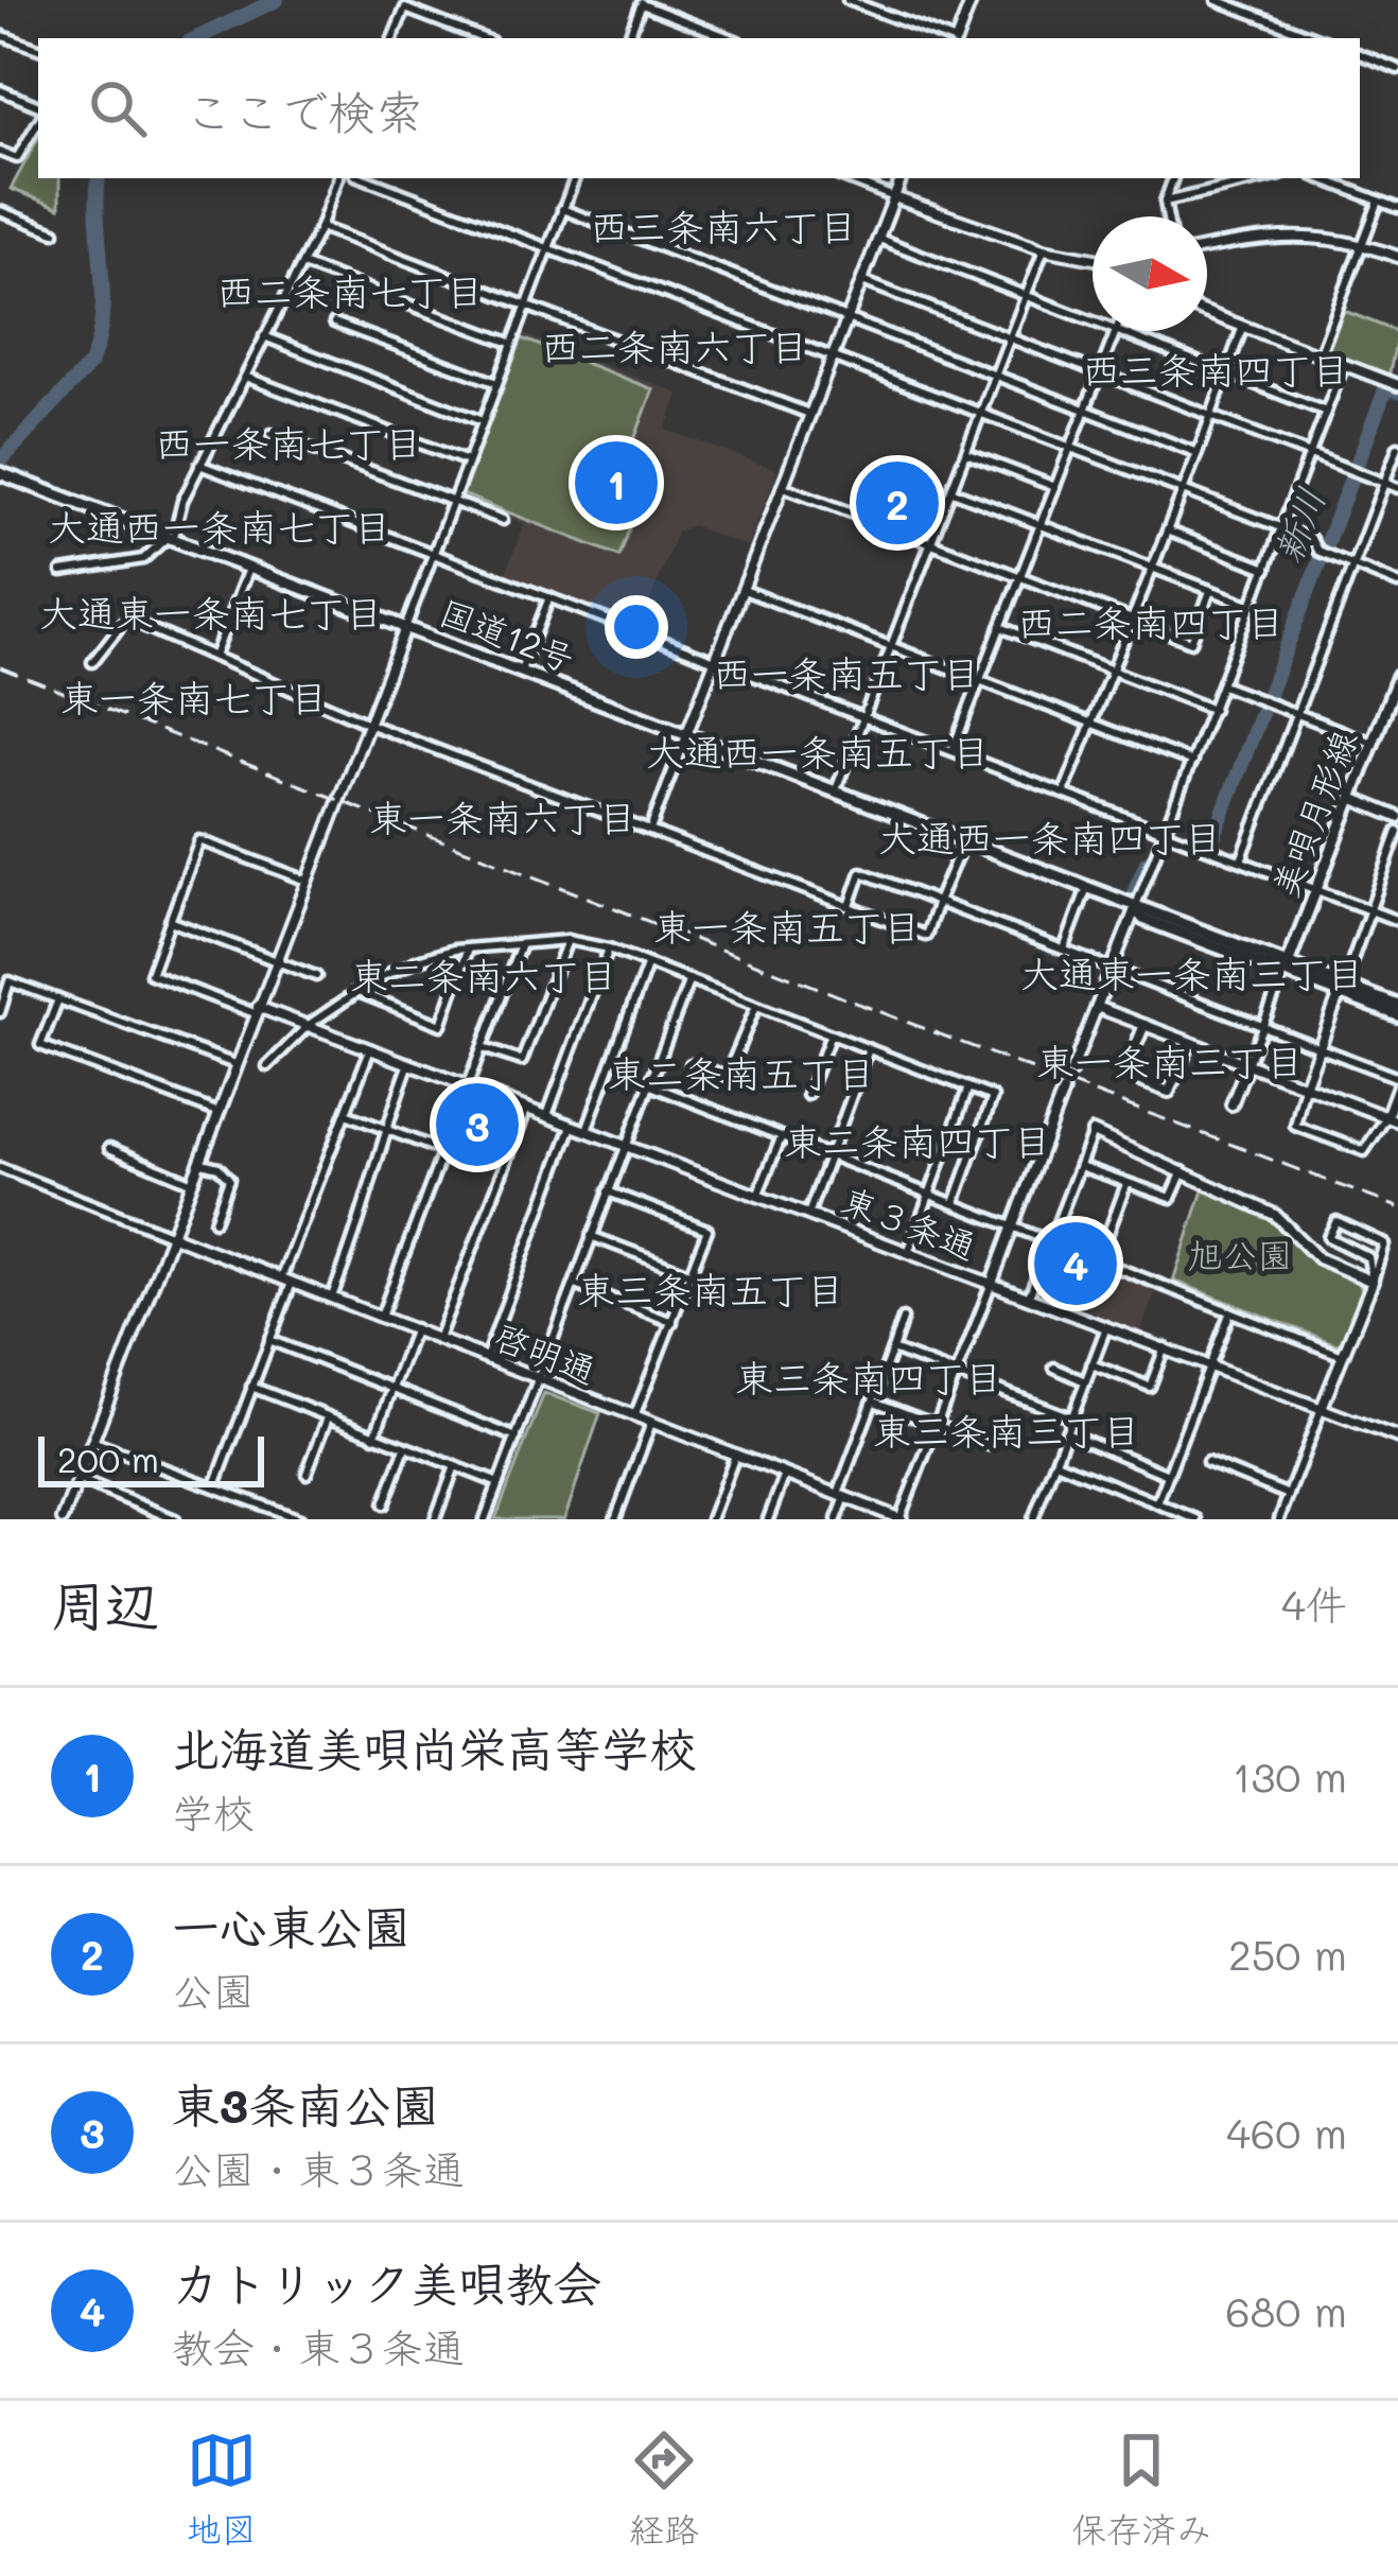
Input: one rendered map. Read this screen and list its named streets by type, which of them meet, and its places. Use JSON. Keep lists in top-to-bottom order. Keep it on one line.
{"streets":{"main road":["国道12号","美唄月形線"],"street":["東３条通","啓明通"]},"crossings":[["国道12号","美唄月形線"]],"districts":["西三条南六丁目","西二条南七丁目","西二条南六丁目","西三条南四丁目","西一条南七丁目","大通西一条南七丁目","大通東一条南七丁目","西二条南四丁目","西一条南五丁目","東一条南七丁目","大通西一条南五丁目","東一条南六丁目","大通西一条南四丁目","東一条南五丁目","大通東一条南三丁目","東二条南六丁目","東一条南三丁目","東二条南五丁目","東二条南四丁目","東三条南五丁目","東三条南四丁目","東三条南三丁目"],"water":["新川"],"parks":["旭公園"],"scale_bar":"200 m","north":"right","page":{"search":"ここで検索","pins":["1","2","3","4"],"scale":"200 m","heading":["周辺","4件"],"list":[{"mark":"1","name":"北海道美唄尚栄高等学校","note":"学校","value":"130 m"},{"mark":"2","name":"一心東公園","note":"公園","value":"250 m"},{"mark":"3","name":"東3条南公園","note":"公園 · 東３条通","value":"460 m"},{"mark":"4","name":"カトリック美唄教会","note":"教会 · 東３条通","value":"680 m"}],"nav":["地図","経路","保存済み"]}}
